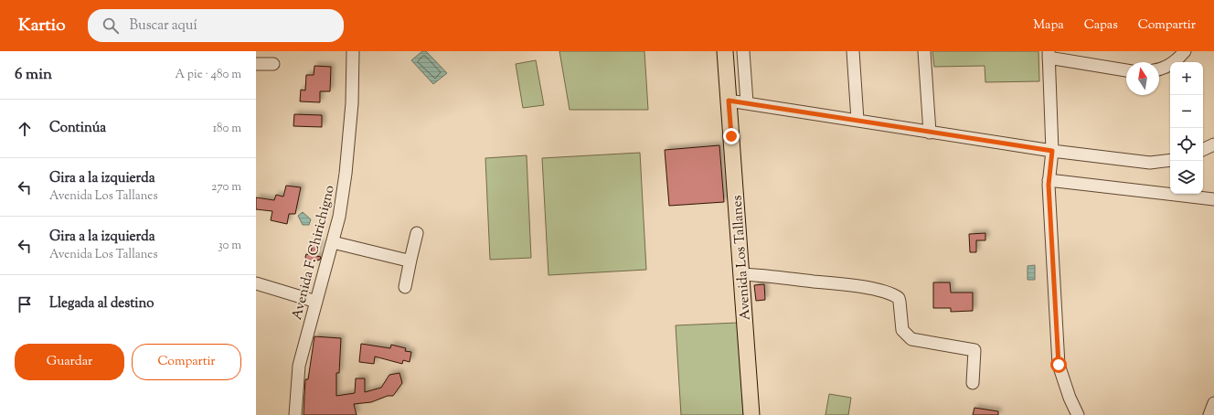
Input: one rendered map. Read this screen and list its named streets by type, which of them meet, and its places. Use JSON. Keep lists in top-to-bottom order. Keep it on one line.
{"streets":{"main road":["Avenida Los Tallanes"],"street":["Avenida F. Chirichigno"]},"north":"top","page":{"header":"Kartio","search":"Buscar aquí","nav":["Mapa","Capas","Compartir"],"heading":["6 min","A pie · 480 m"],"map_buttons":["+","−"],"list":[["Continúa","180 m"],["Gira a la izquierda","Avenida Los Tallanes","270 m"],["Gira a la izquierda","Avenida Los Tallanes","30 m"],"Llegada al destino"],"buttons":["Guardar","Compartir"]}}
